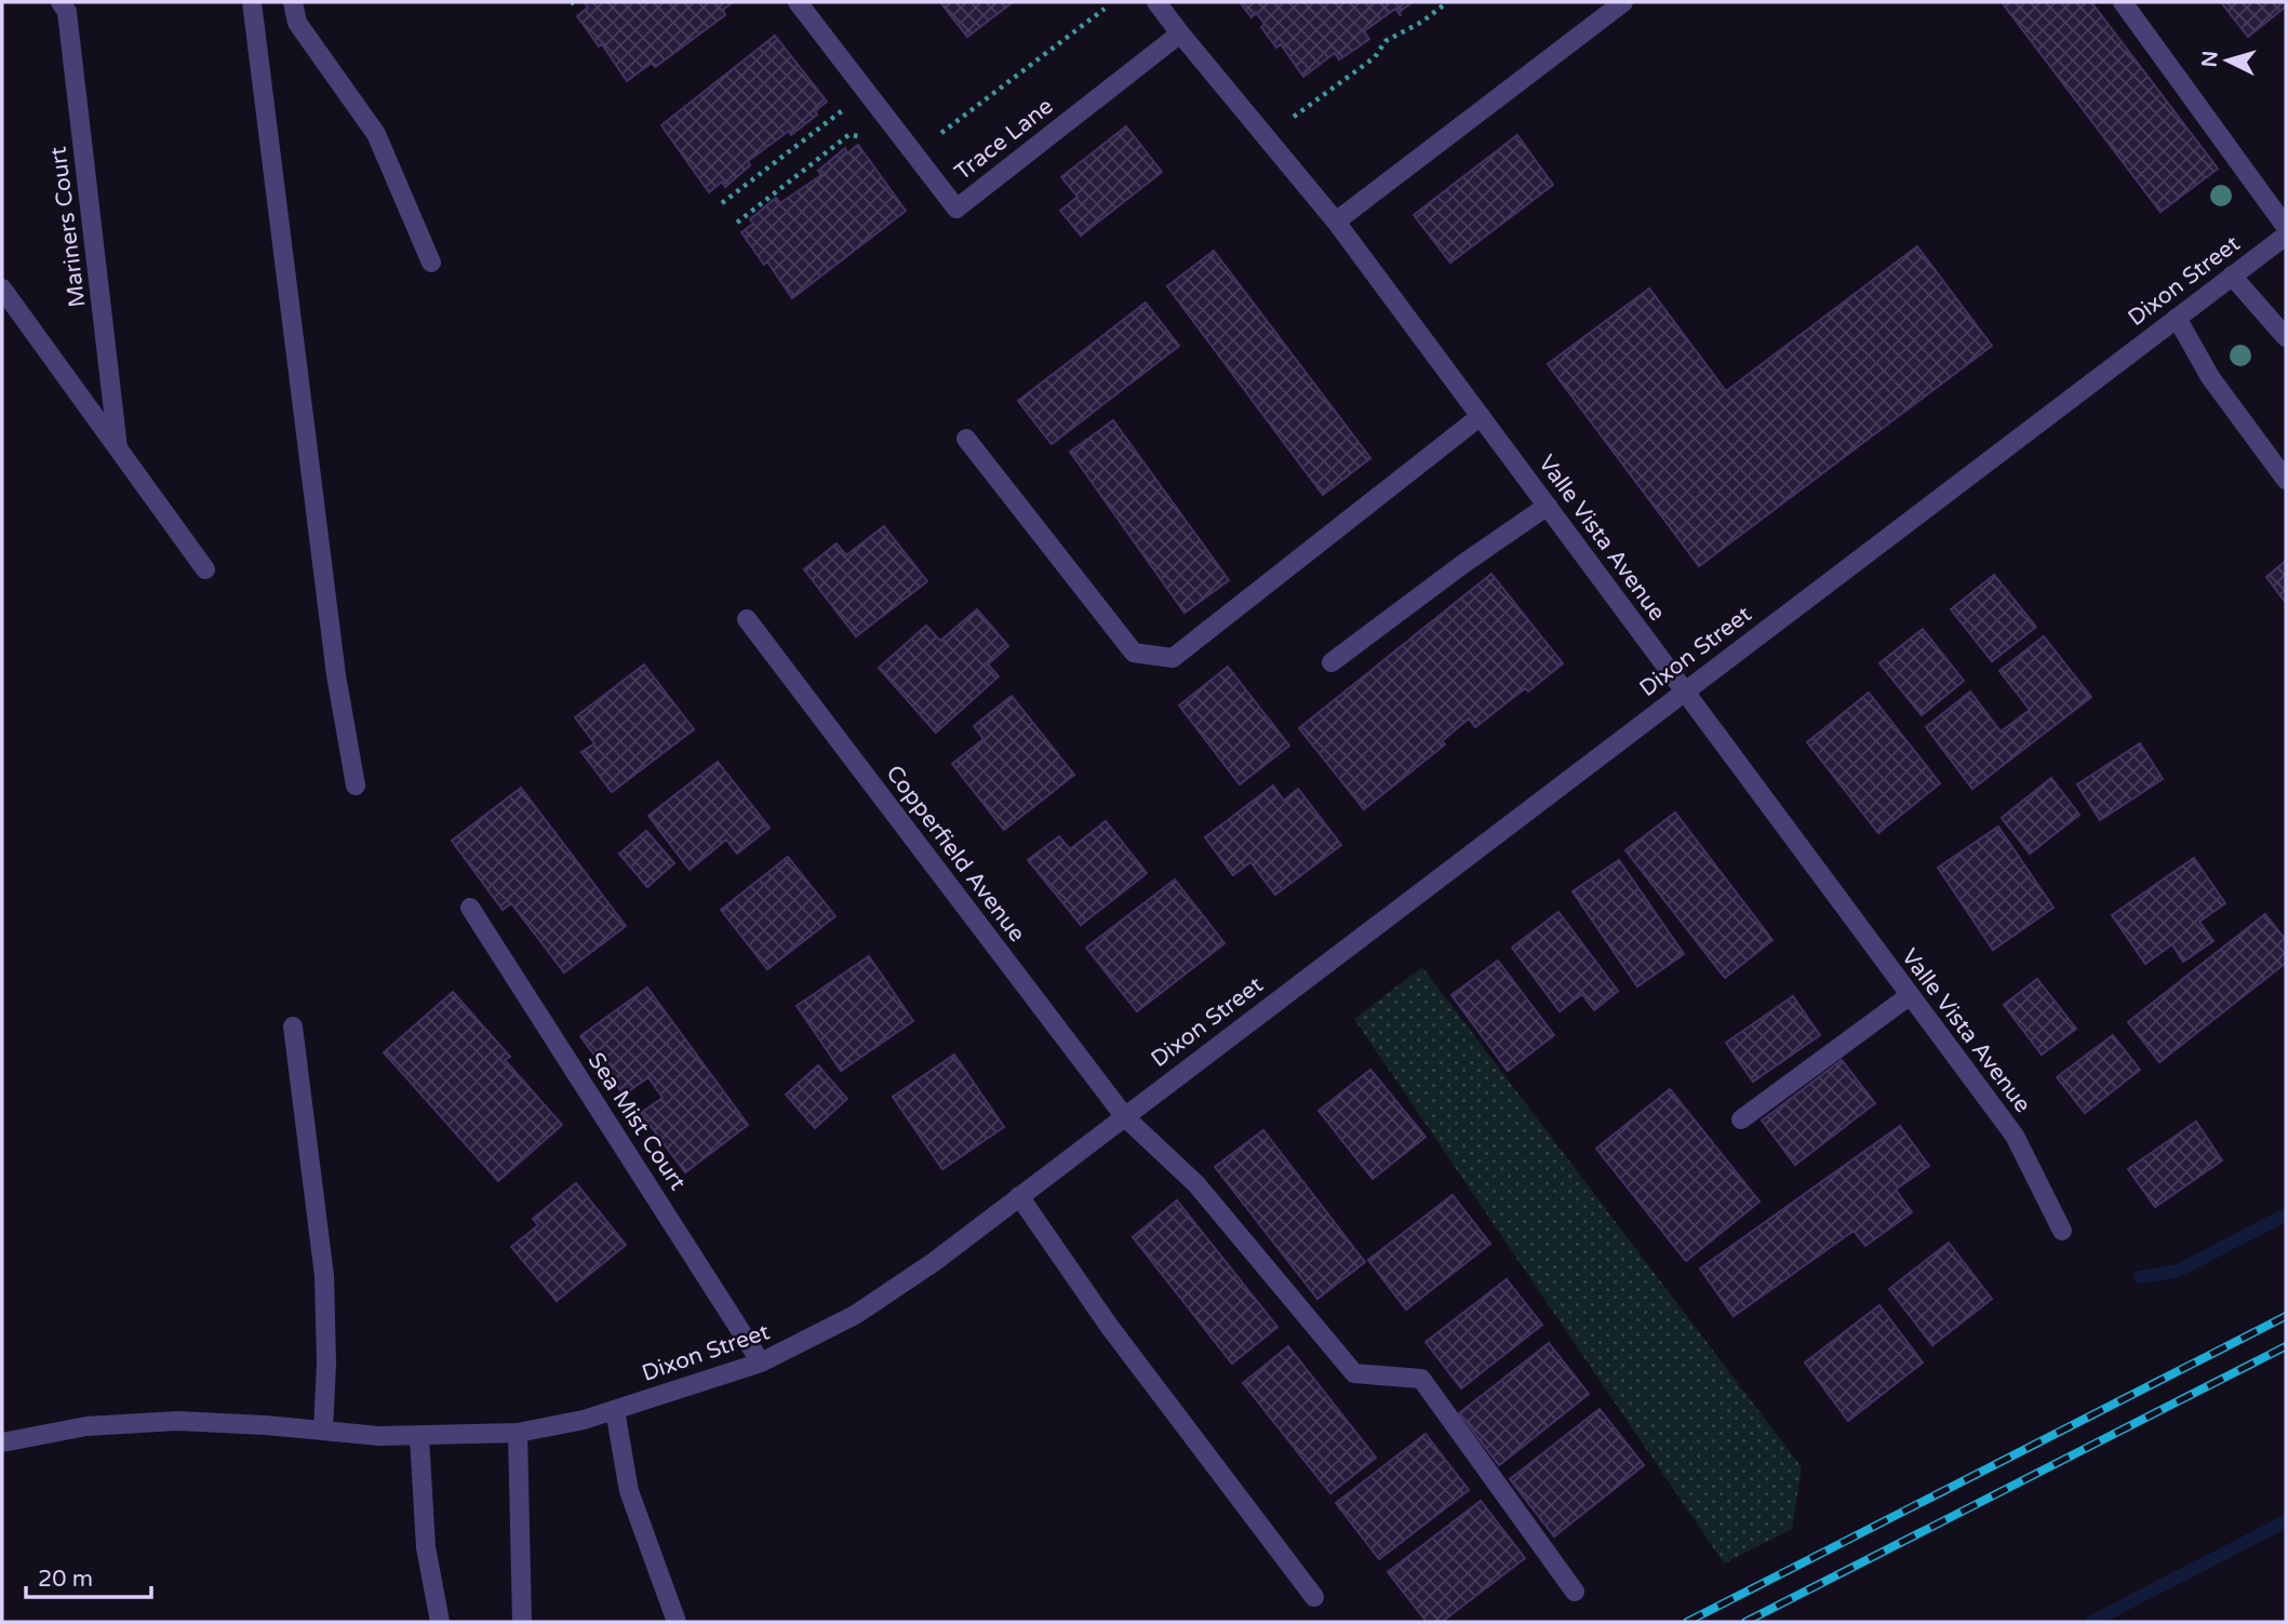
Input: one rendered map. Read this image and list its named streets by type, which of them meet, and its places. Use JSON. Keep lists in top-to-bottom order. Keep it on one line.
{"streets":{"street":["Trace Lane","Mariners Court","Dixon Street","Valle Vista Avenue","Copperfield Avenue","Sea Mist Court"]},"crossings":[["Trace Lane","Valle Vista Avenue"],["Dixon Street","Valle Vista Avenue"],["Dixon Street","Copperfield Avenue"],["Dixon Street","Sea Mist Court"]],"scale_bar":"20 m","north":"left"}
